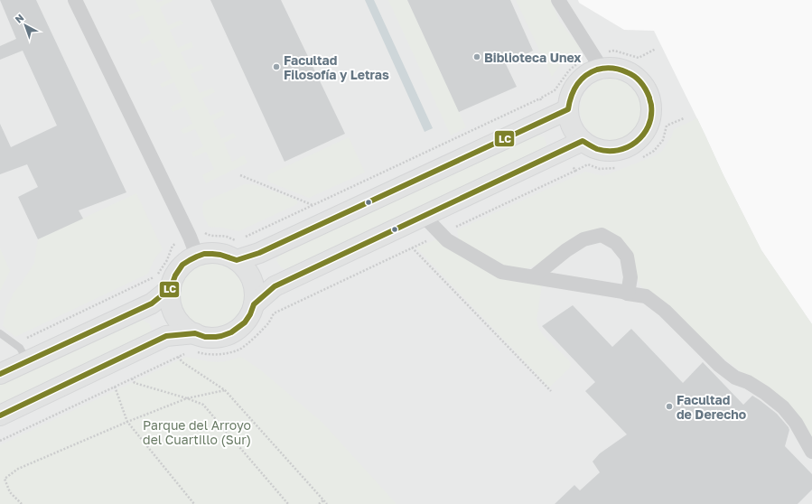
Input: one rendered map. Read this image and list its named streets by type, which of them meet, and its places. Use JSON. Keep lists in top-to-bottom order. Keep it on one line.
{"parks":["Parque del Arroyo del Cuartillo (Sur)"],"places":["Biblioteca Unex","Facultad Filosofía y Letras","Facultad de Derecho"],"lines":["transit line LC"],"north":"top left"}
